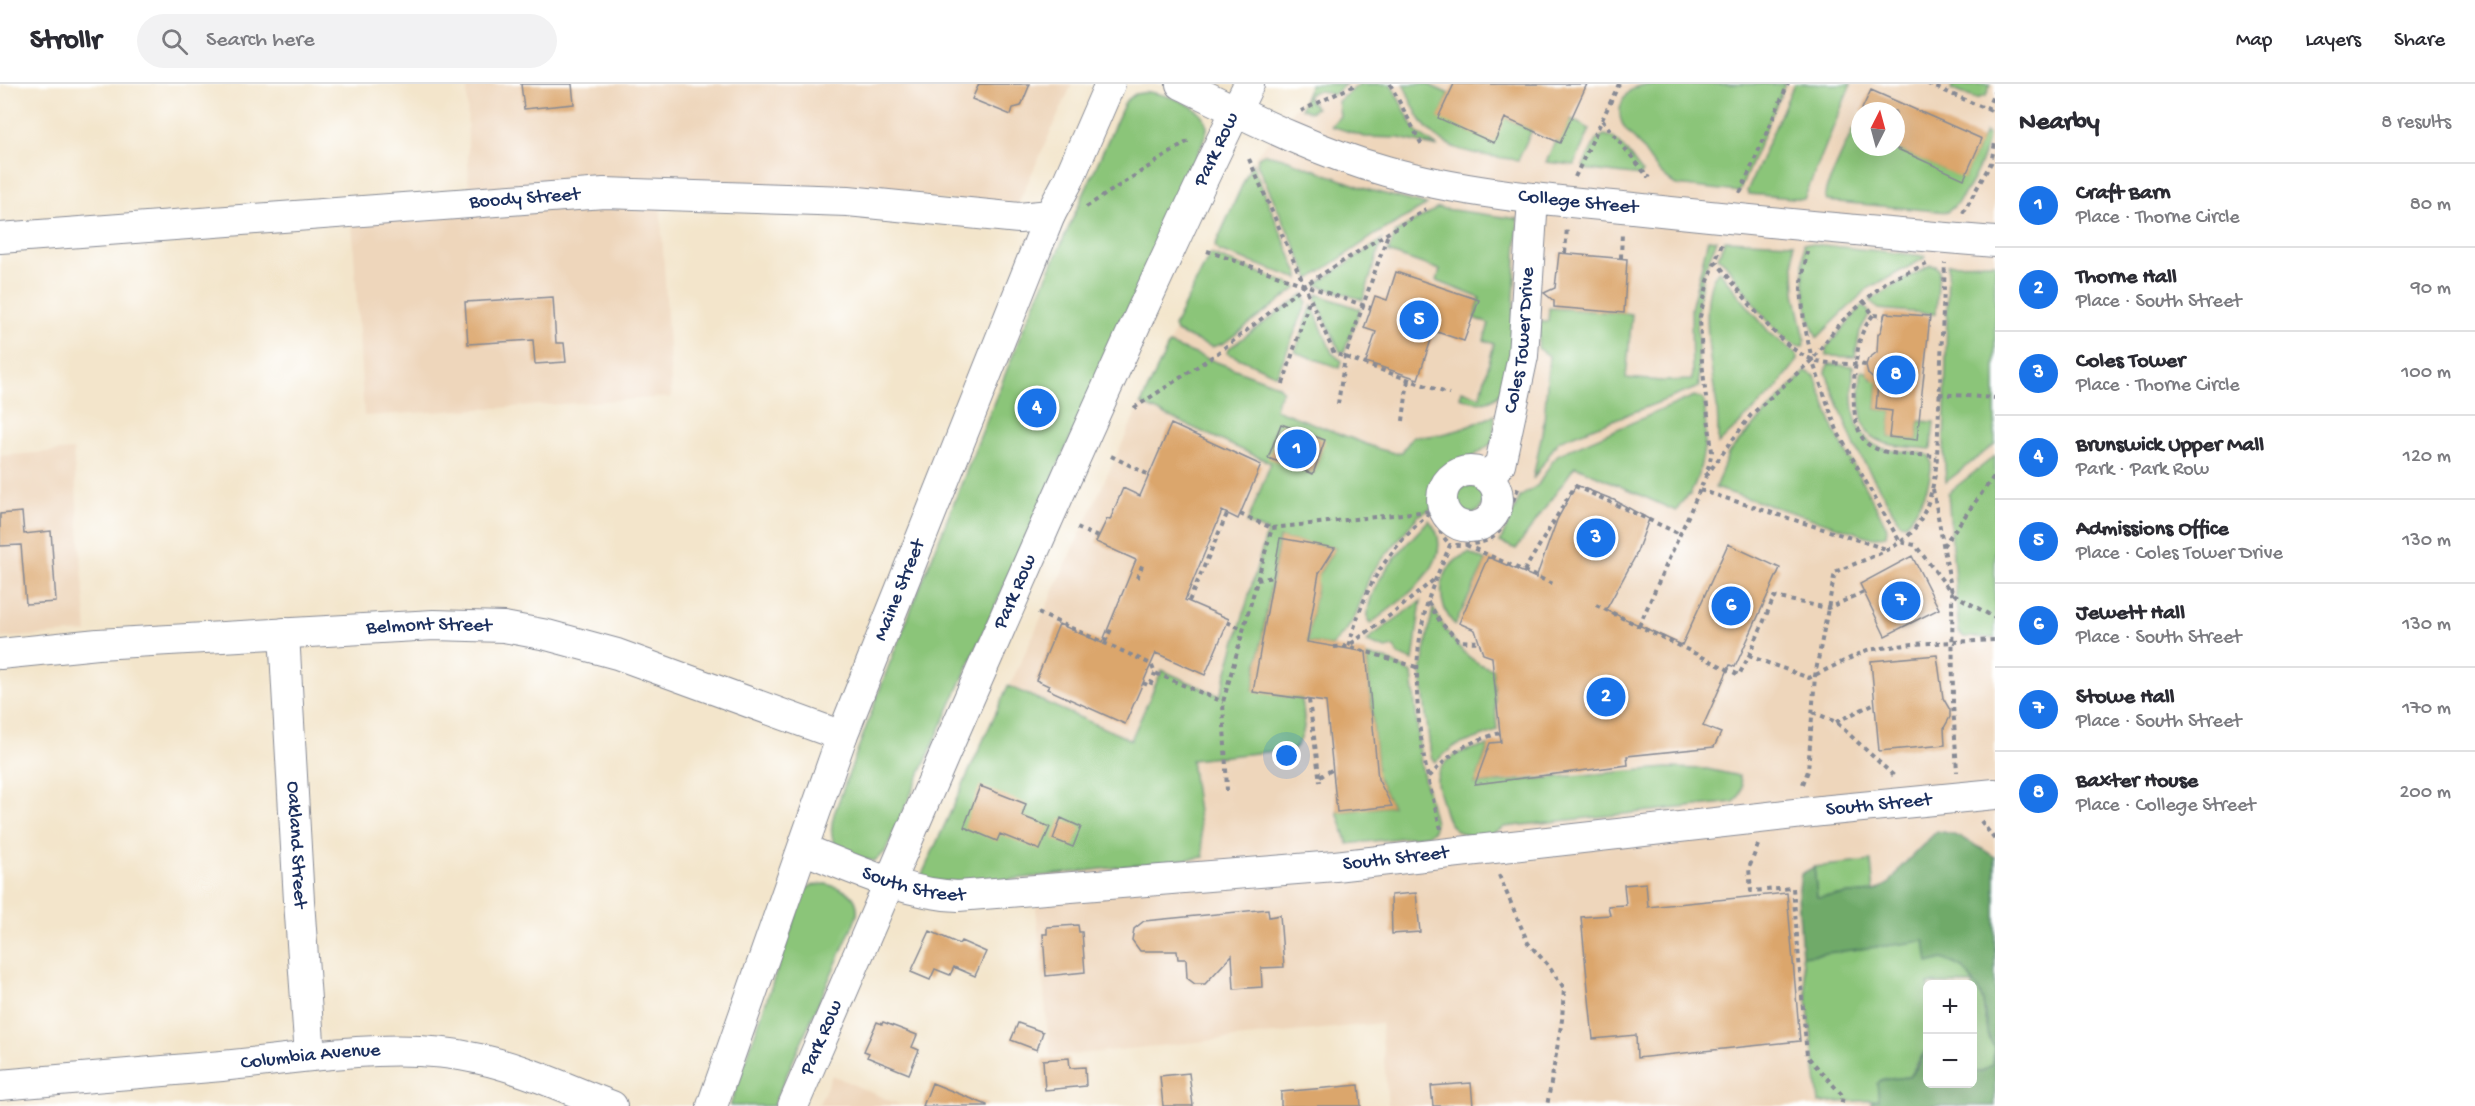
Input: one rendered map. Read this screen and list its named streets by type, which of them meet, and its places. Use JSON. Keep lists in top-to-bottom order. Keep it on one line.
{"streets":{"street":["Park Row","Boody Street","College Street","Coles Tower Drive","Maine Street","Belmont Street","South Street","Oakland Street","Columbia Avenue"]},"crossings":[["Park Row","College Street"],["Park Row","South Street"],["Boody Street","Maine Street"],["College Street","Coles Tower Drive"],["Maine Street","Belmont Street"],["Maine Street","South Street"],["Belmont Street","Oakland Street"],["Oakland Street","Columbia Avenue"]],"north":"top","page":{"header":"Strollr","search":"Search here","nav":["Map","Layers","Share"],"heading":["Nearby","8 results"],"list":[{"mark":"1","name":"Craft Barn","note":"Place · Thorne Circle","value":"80 m"},{"mark":"2","name":"Thorne Hall","note":"Place · South Street","value":"90 m"},{"mark":"3","name":"Coles Tower","note":"Place · Thorne Circle","value":"100 m"},{"mark":"4","name":"Brunswick Upper Mall","note":"Park · Park Row","value":"120 m"},{"mark":"5","name":"Admissions Office","note":"Place · Coles Tower Drive","value":"130 m"},{"mark":"6","name":"Jewett Hall","note":"Place · South Street","value":"130 m"},{"mark":"7","name":"Stowe Hall","note":"Place · South Street","value":"170 m"},{"mark":"8","name":"Baxter House","note":"Place · College Street","value":"200 m"}],"pins":["5","8","4","1","3","7","6","2"],"map_buttons":["+","−"]}}
